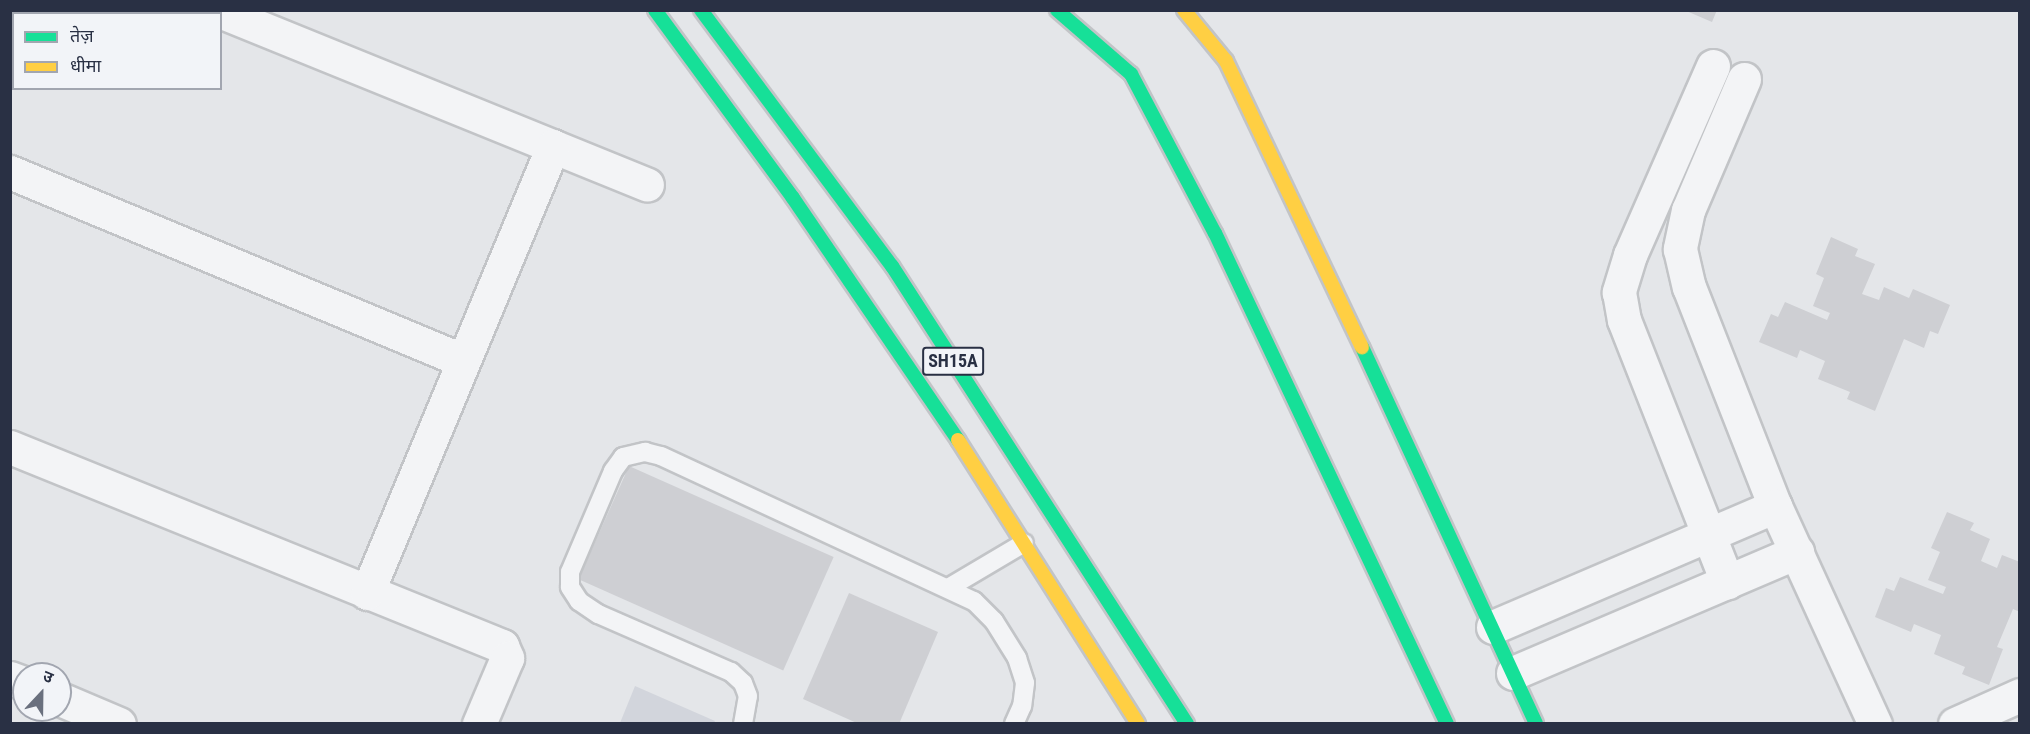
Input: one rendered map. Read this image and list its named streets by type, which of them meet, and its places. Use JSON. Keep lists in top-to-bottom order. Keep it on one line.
{"streets":{"main road":["SH15A"]},"legend":["तेज़","धीमा"],"north":"top"}
